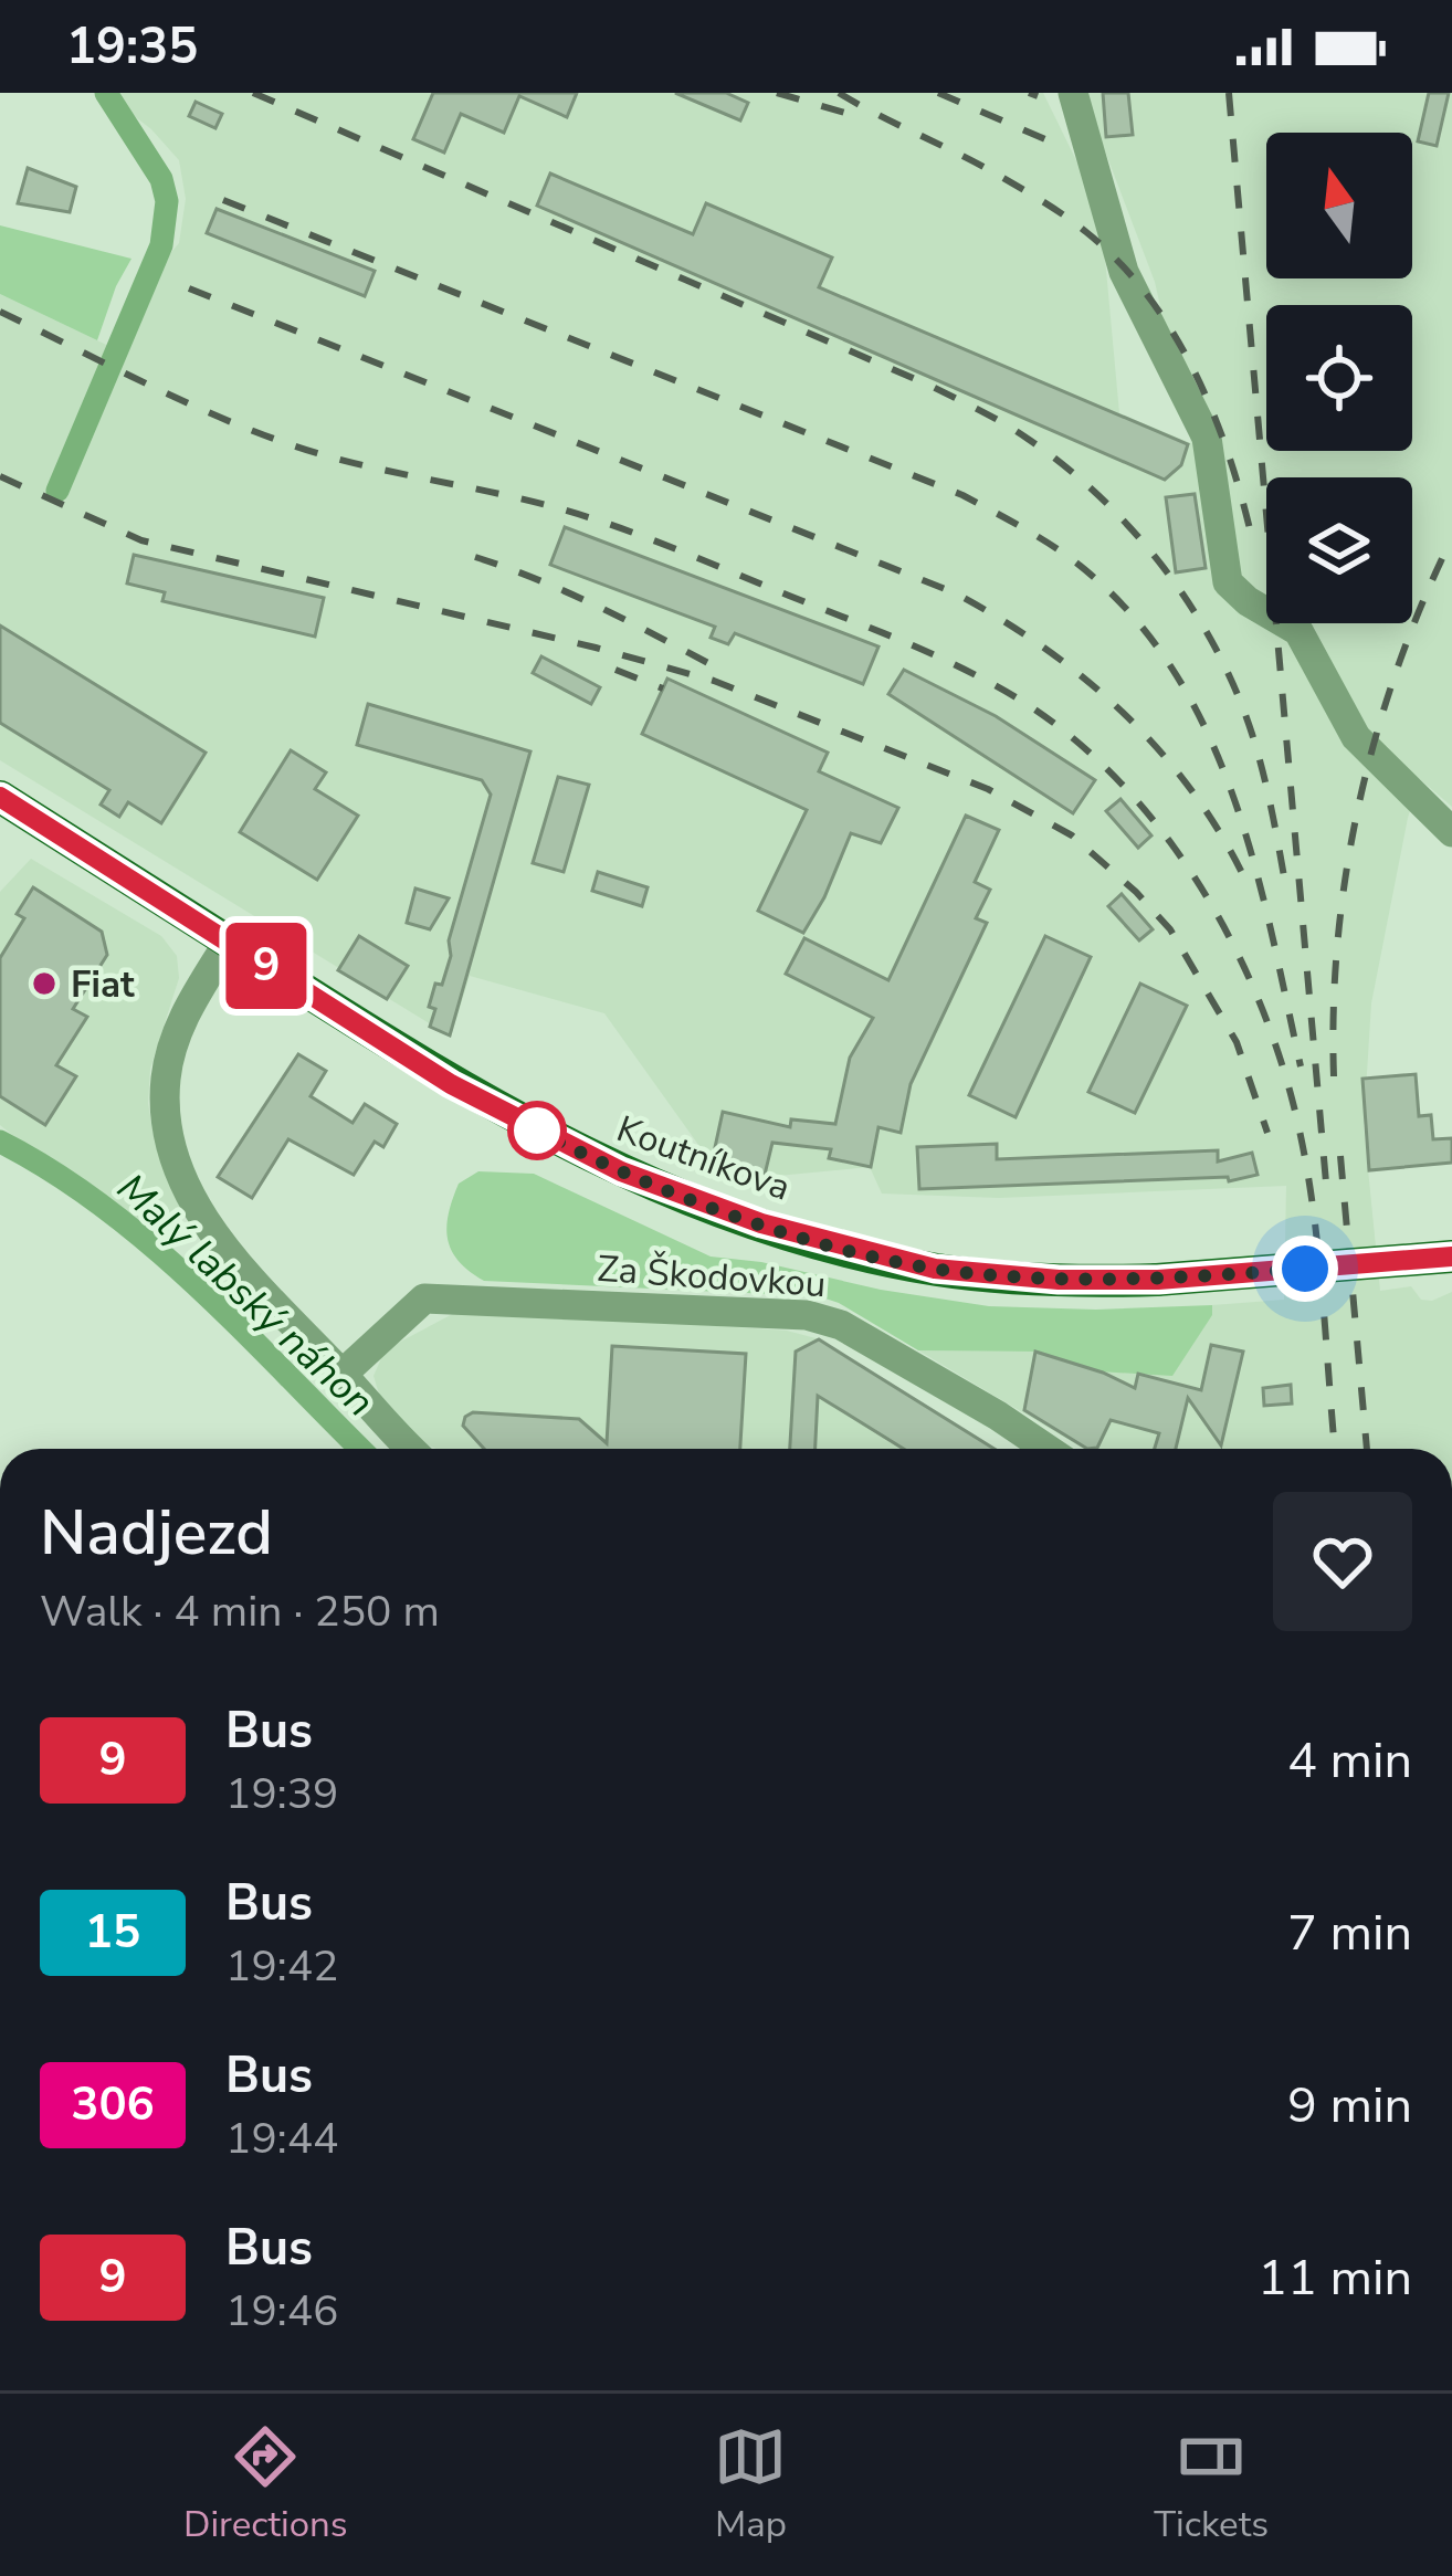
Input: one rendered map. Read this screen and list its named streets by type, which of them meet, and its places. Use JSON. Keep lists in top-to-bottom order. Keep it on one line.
{"streets":{"main road":["Koutníkova"],"street":["Za Škodovkou"]},"water":["Malý labský náhon"],"places":["Fiat"],"lines":["bus line 9"],"north":"top","page":{"status":"19:35","on_map":"9","heading":["Nadjezd","Walk · 4 min · 250 m"],"list":[{"mark":"9","name":"Bus","note":"19:39","value":"4 min"},{"mark":"15","name":"Bus","note":"19:42","value":"7 min"},{"mark":"306","name":"Bus","note":"19:44","value":"9 min"},{"mark":"9","name":"Bus","note":"19:46","value":"11 min"}],"tabs":["Directions","Map","Tickets"]}}
